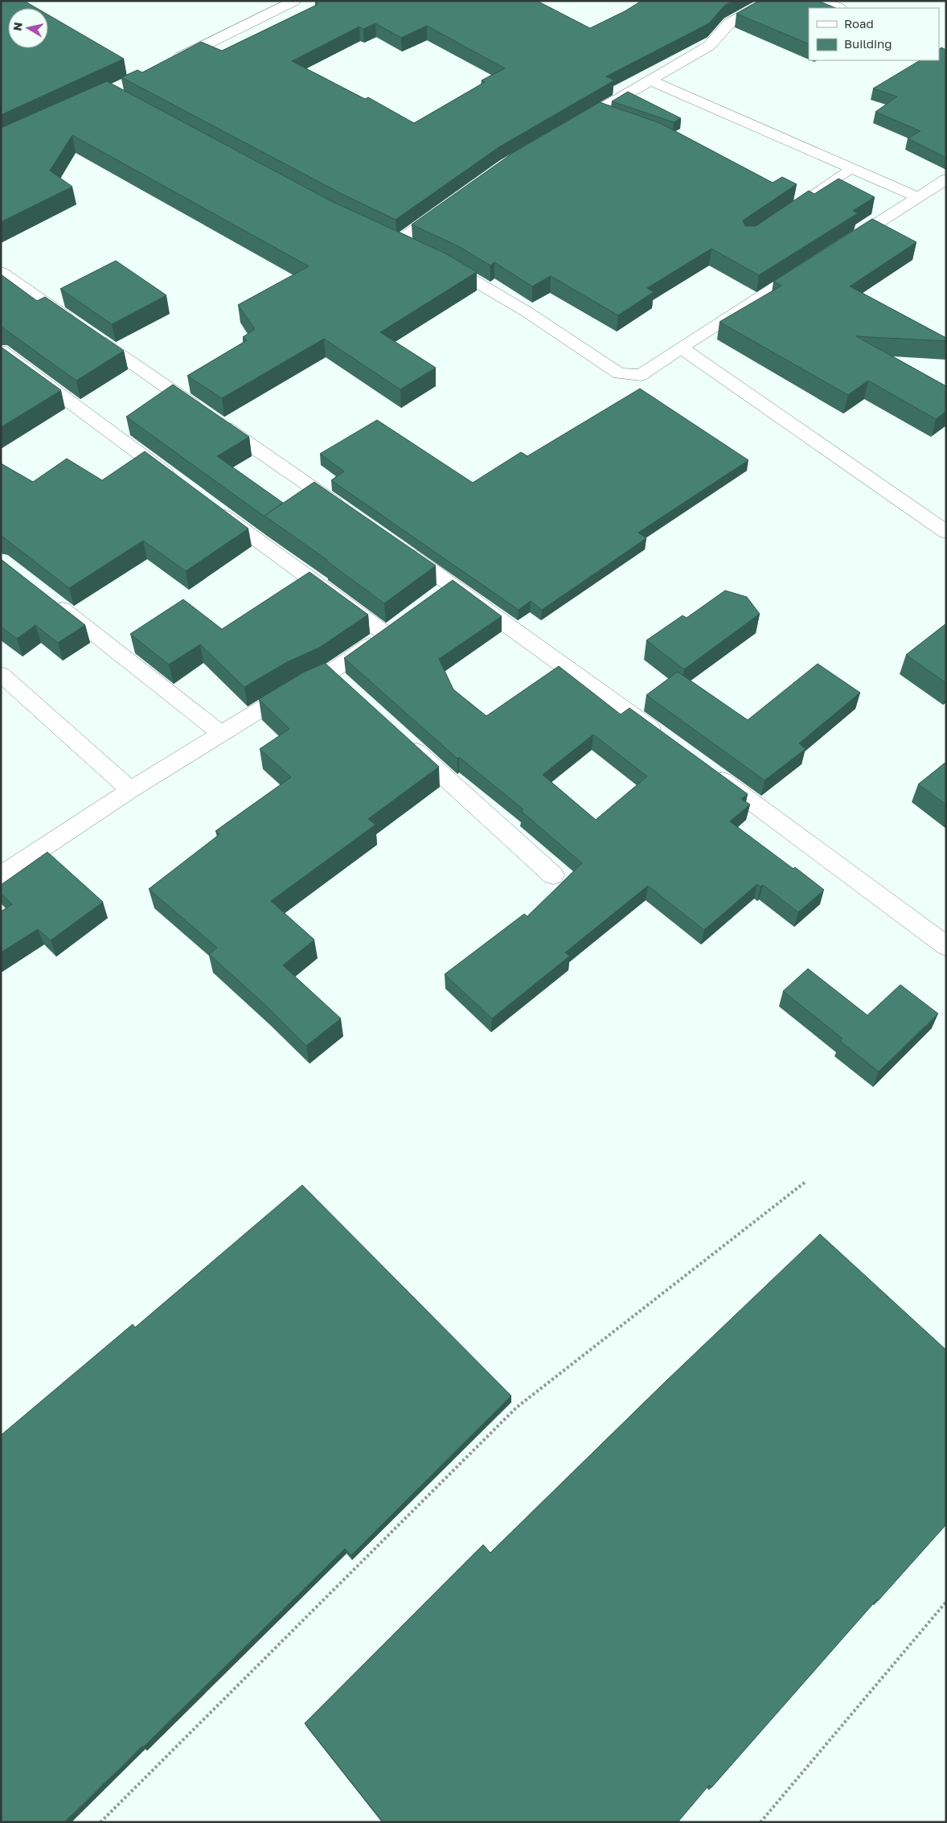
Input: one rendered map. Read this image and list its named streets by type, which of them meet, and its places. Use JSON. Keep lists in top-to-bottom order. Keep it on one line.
{"legend":["Road","Building"],"north":"left"}
